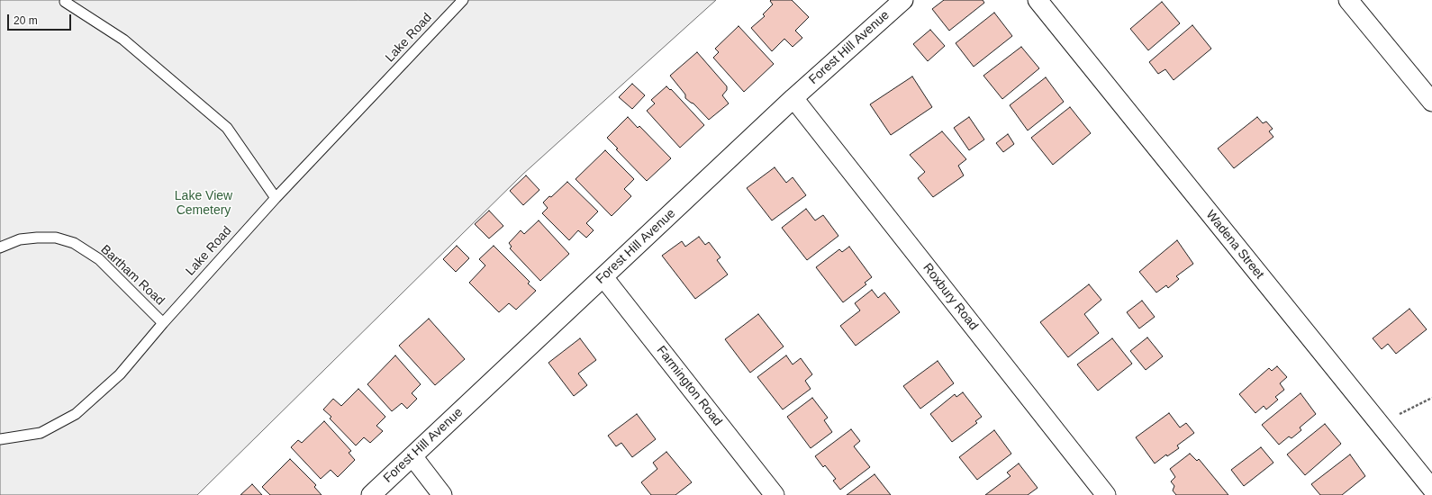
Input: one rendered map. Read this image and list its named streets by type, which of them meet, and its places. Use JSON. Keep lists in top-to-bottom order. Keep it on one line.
{"streets":{"street":["Forest Hill Avenue","Wadena Street","Roxbury Road","Farmington Road"],"lane":["Lake Road","Bartham Road"]},"crossings":[["Lake Road","Bartham Road"],["Forest Hill Avenue","Roxbury Road"],["Forest Hill Avenue","Farmington Road"]],"parks":["Lake View Cemetery"],"scale_bar":"20 m"}
